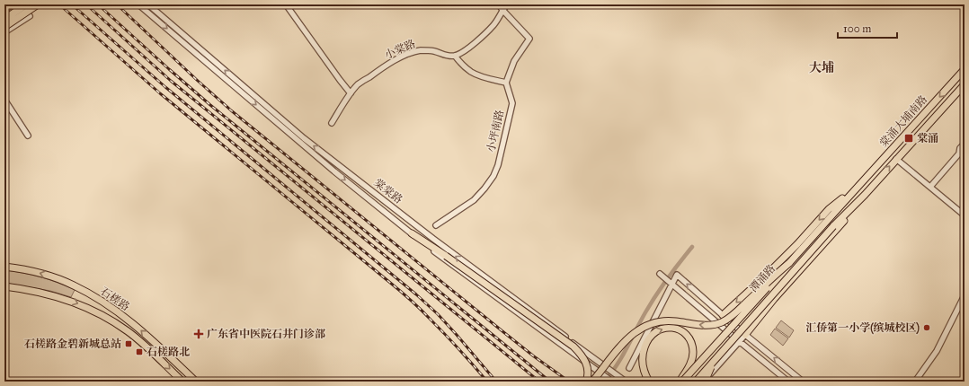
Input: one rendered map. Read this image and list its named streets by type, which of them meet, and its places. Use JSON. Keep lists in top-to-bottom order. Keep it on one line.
{"streets":{"main road":["棠涌大埔南路","潭涌路","石槎路"],"street":["小棠路","小坪南路","棠棠路"]},"crossings":[["棠涌大埔南路","潭涌路"]],"districts":["大埔"],"places":{"transit":["棠涌","石槎路金碧新城总站","石槎路北"],"other":["汇侨第一小学(缤城校区)"],"health":["广东省中医院石井门诊部"]},"scale_bar":"100 m"}
